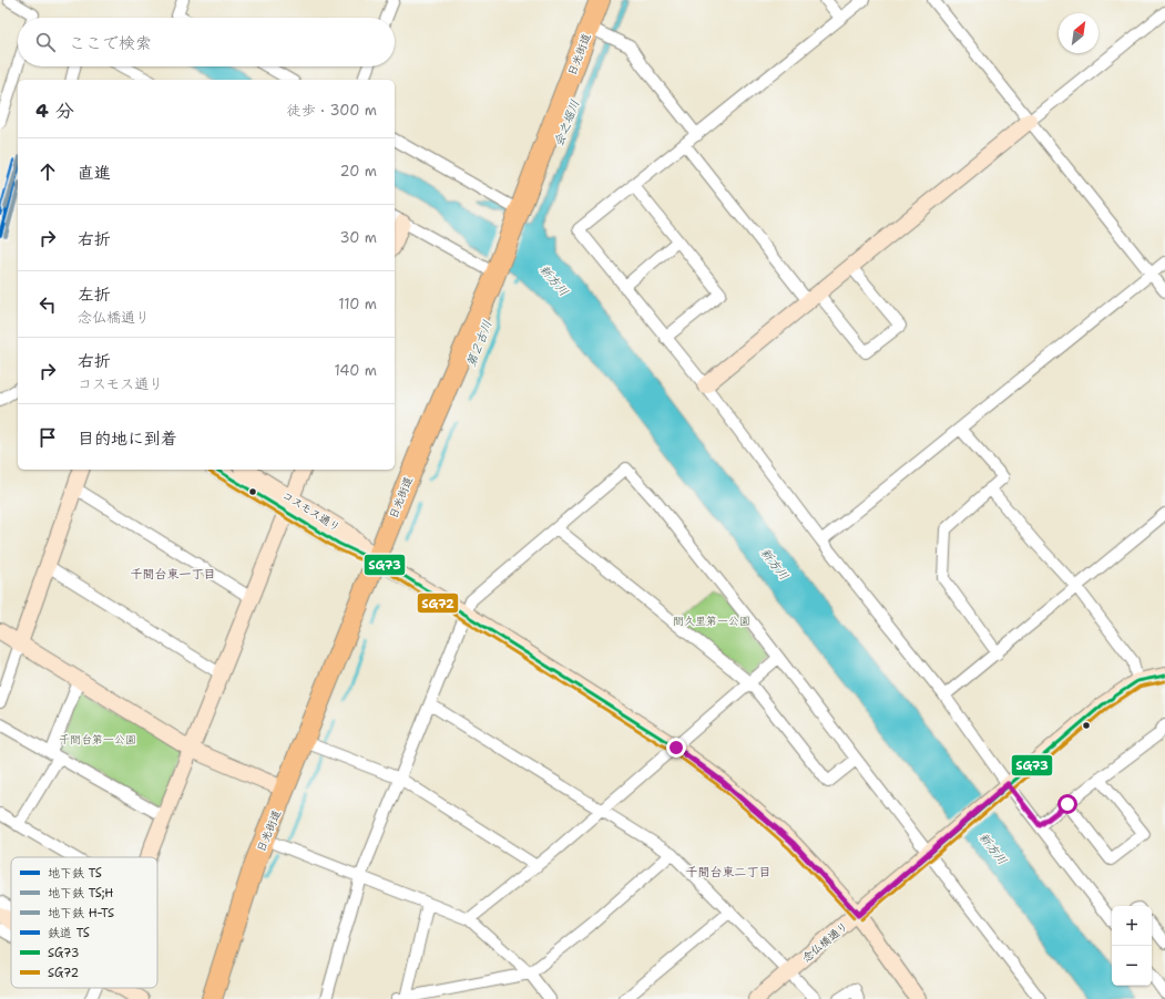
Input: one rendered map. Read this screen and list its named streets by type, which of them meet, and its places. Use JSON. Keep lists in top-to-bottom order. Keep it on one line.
{"streets":{"highway":["日光街道"],"street":["コスモス通り","念仏橋通り"]},"crossings":[["日光街道","コスモス通り"],["コスモス通り","念仏橋通り"]],"districts":["千間台東一丁目","千間台東二丁目"],"water":["会之堀川","新方川","第２古川"],"parks":["間久里第一公園","千間台第一公園"],"lines":["rail line TS","metro line H-TS","metro line TS","metro line TS;H","transit line SG73","transit line SG72"],"legend":["地下鉄 TS","地下鉄 TS;H","地下鉄 H-TS","鉄道 TS","SG73","SG72"],"north":"top right","page":{"search":"ここで検索","heading":["4 分","徒歩 · 300 m"],"list":[["直進","20 m"],["右折","30 m"],["左折","念仏橋通り","110 m"],["右折","コスモス通り","140 m"],"目的地に到着"],"map_buttons":["+","−"]}}
